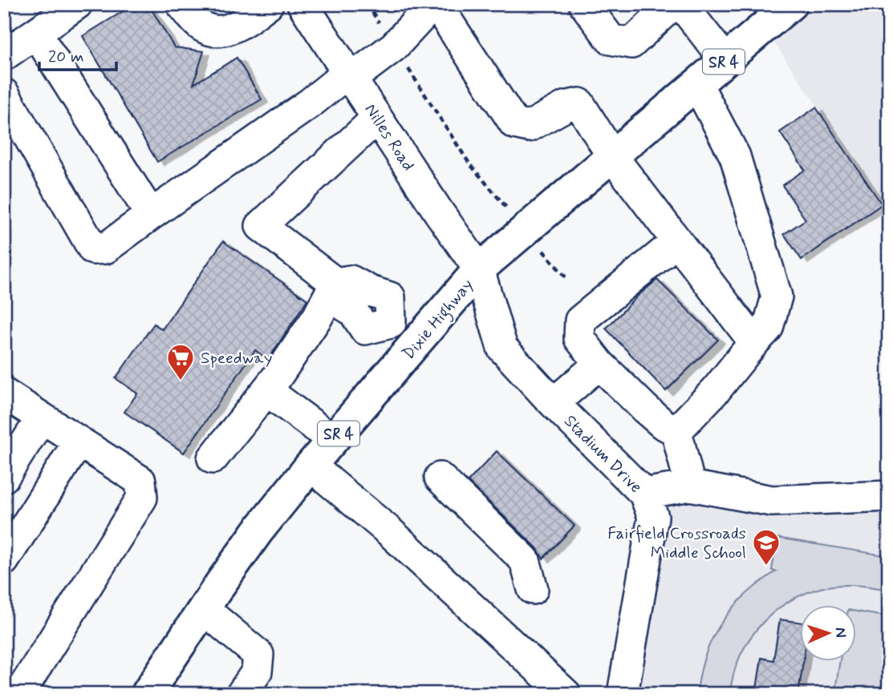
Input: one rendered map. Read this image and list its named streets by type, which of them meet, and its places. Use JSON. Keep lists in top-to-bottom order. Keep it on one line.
{"streets":{"main road":["SR 4","Dixie Highway"],"street":["Nilles Road","Stadium Drive"]},"crossings":[["Nilles Road","Dixie Highway"],["Nilles Road","Stadium Drive"],["Dixie Highway","Stadium Drive"]],"places":{"supermarket":["Speedway"],"school or university":["Fairfield Crossroads Middle School"]},"scale_bar":"20 m","north":"right"}
